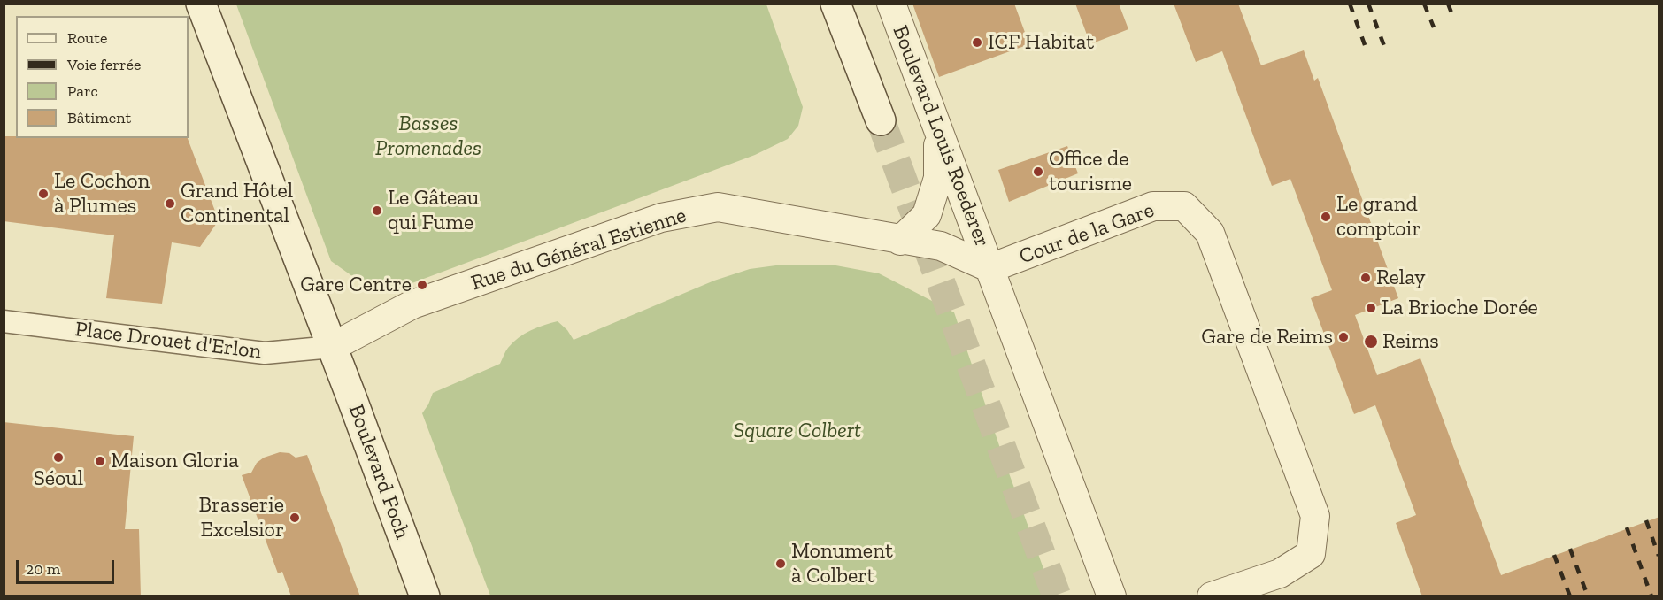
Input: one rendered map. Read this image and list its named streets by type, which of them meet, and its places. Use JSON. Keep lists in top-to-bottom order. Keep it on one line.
{"streets":{"main road":["Boulevard Foch"],"street":["Boulevard Louis Roederer","Cour de la Gare","Rue du Général Estienne","Place Drouet d'Erlon"]},"crossings":[["Boulevard Louis Roederer","Cour de la Gare"],["Boulevard Louis Roederer","Rue du Général Estienne"],["Cour de la Gare","Rue du Général Estienne"],["Rue du Général Estienne","Place Drouet d'Erlon"],["Rue du Général Estienne","Boulevard Foch"],["Place Drouet d'Erlon","Boulevard Foch"]],"parks":["Basses Promenades","Square Colbert"],"places":["ICF Habitat","Office de tourisme","Le Cochon à Plumes","Grand Hôtel Continental","Le Gâteau qui Fume","Le grand comptoir","Relay","Gare Centre","La Brioche Dorée","Gare de Reims","Reims","Séoul","Maison Gloria","Brasserie Excelsior","Monument à Colbert"],"legend":["Route","Voie ferrée","Parc","Bâtiment"],"scale_bar":"20 m"}
